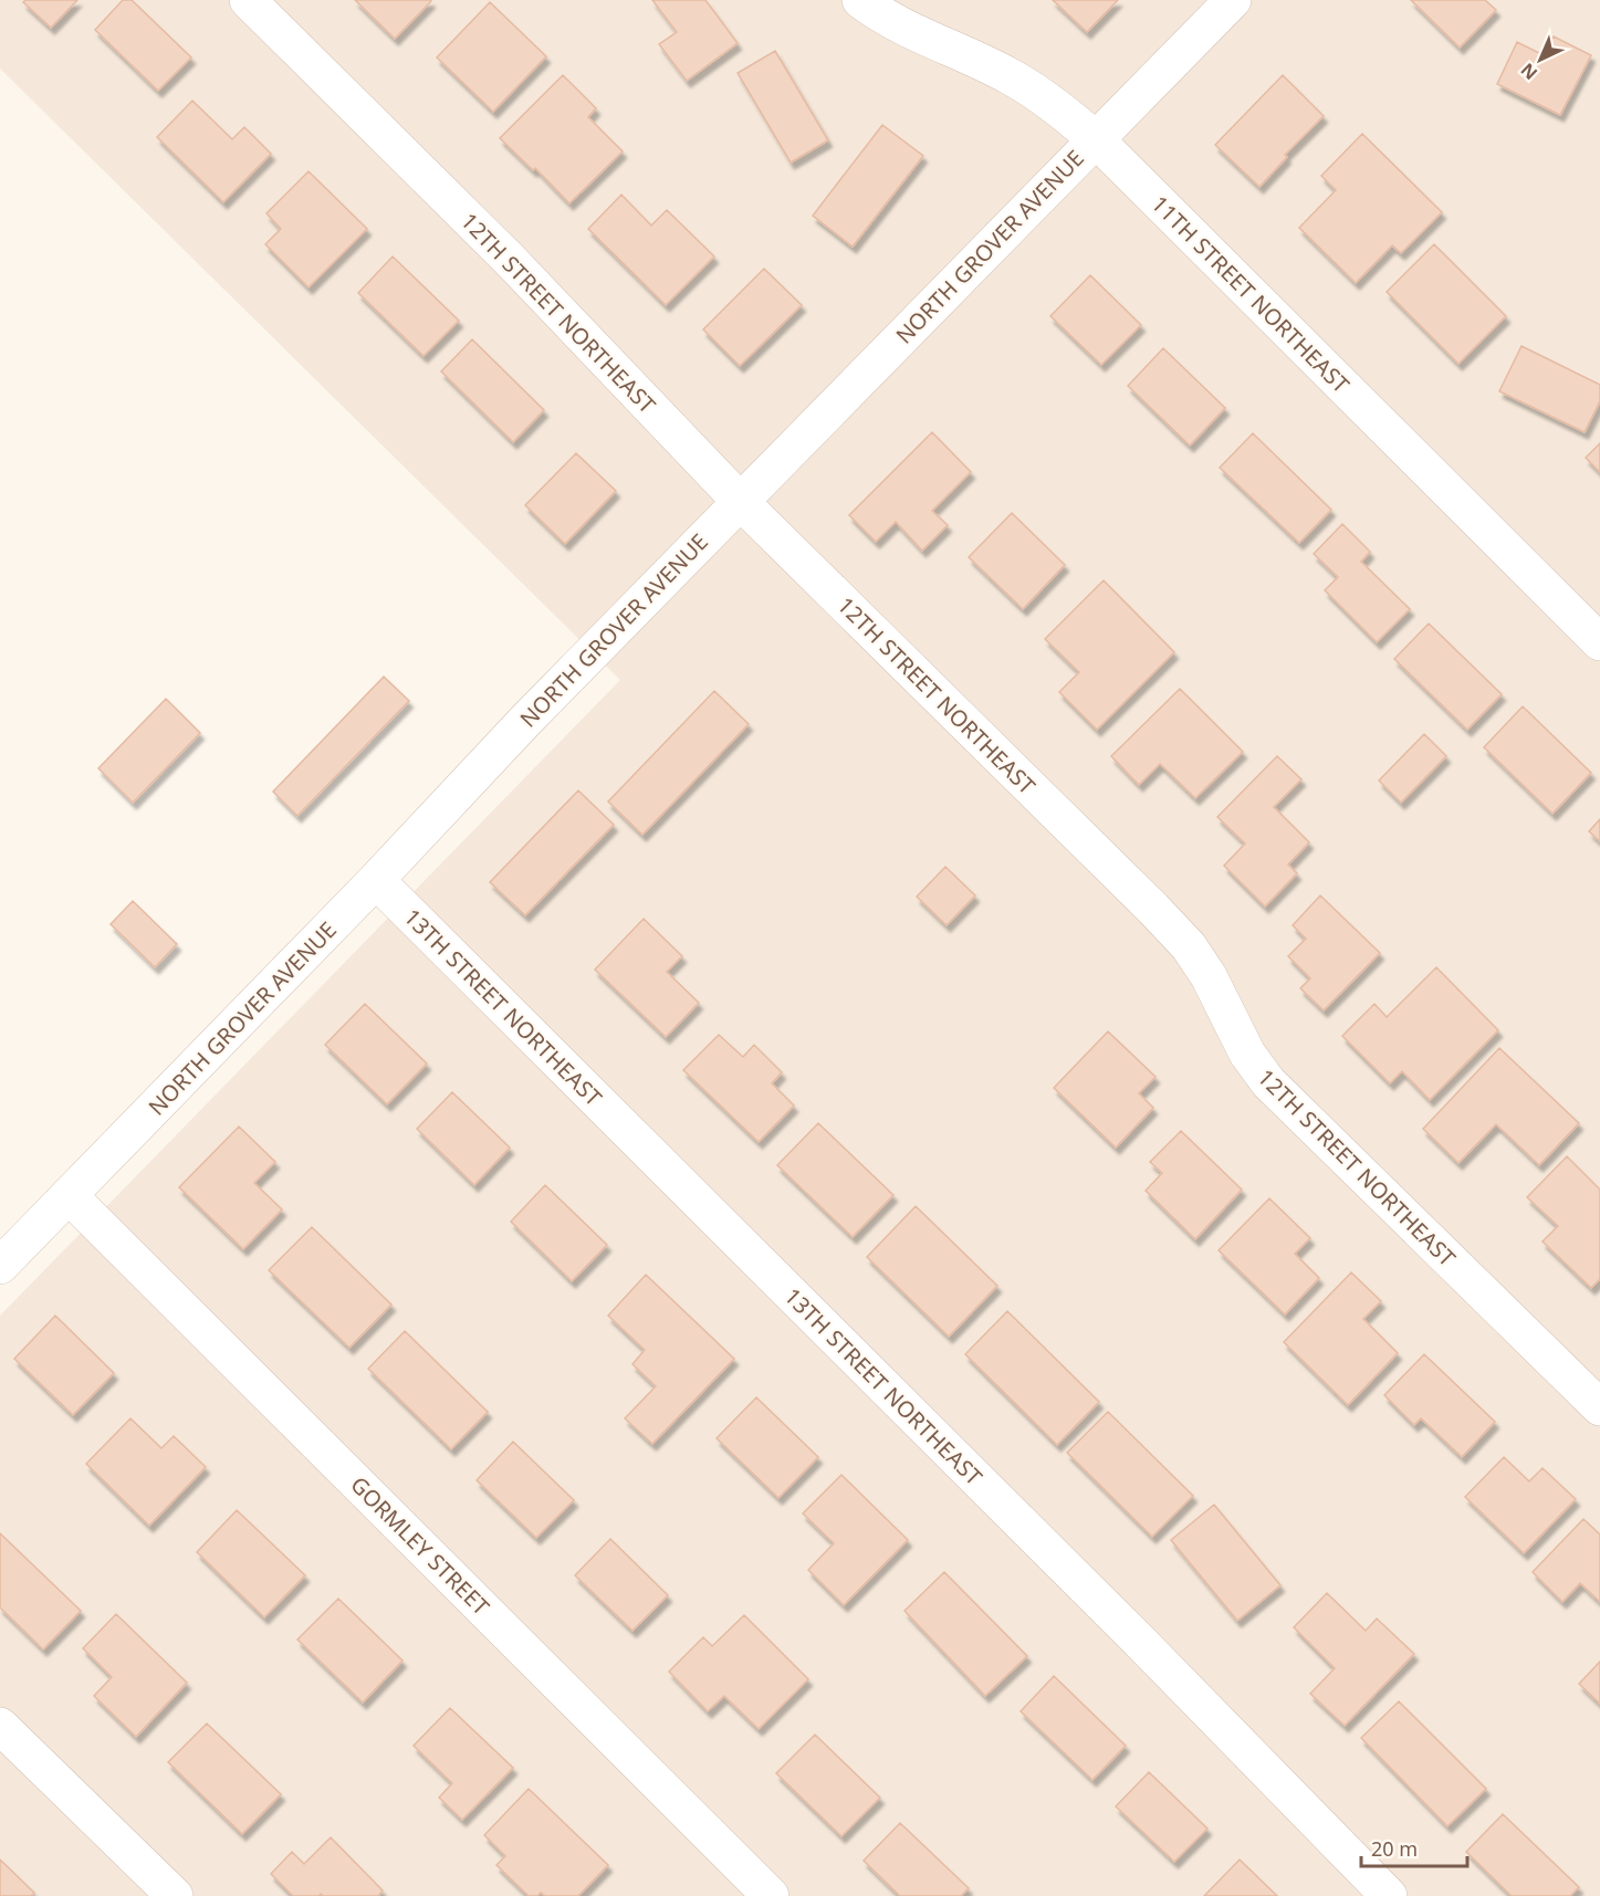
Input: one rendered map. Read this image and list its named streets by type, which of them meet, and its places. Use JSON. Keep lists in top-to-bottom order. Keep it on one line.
{"streets":{"street":["NORTH GROVER AVENUE","11TH STREET NORTHEAST","12TH STREET NORTHEAST","13TH STREET NORTHEAST","GORMLEY STREET"]},"crossings":[["NORTH GROVER AVENUE","11TH STREET NORTHEAST"],["NORTH GROVER AVENUE","12TH STREET NORTHEAST"],["NORTH GROVER AVENUE","13TH STREET NORTHEAST"],["NORTH GROVER AVENUE","GORMLEY STREET"]],"scale_bar":"20 m","north":"bottom left"}
